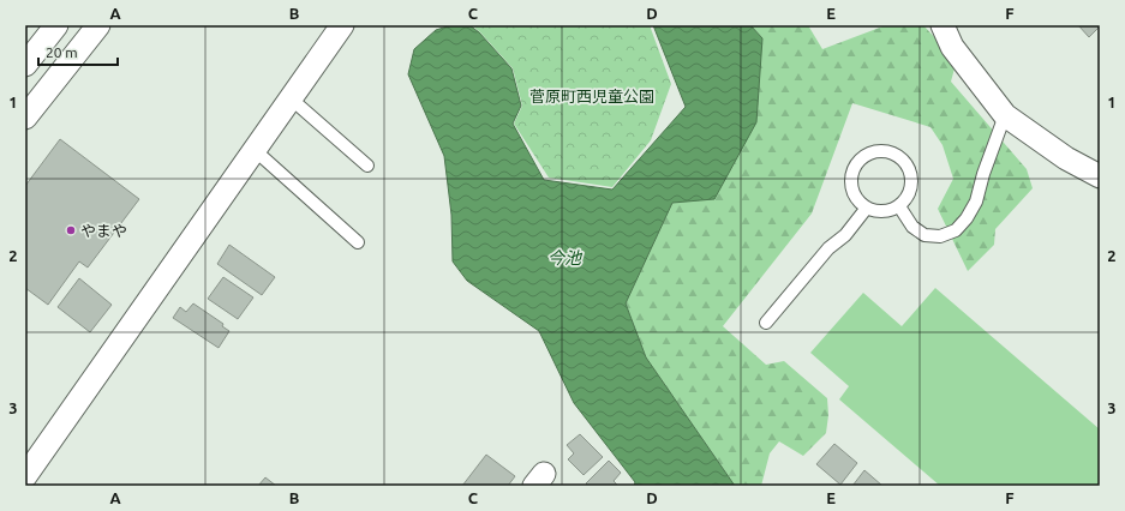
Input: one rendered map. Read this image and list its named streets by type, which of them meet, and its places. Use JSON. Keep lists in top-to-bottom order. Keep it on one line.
{"water":["今池"],"parks":["菅原町西児童公園"],"places":["やまや"],"scale_bar":"20 m","grid":{"columns":["A","B","C","D","E","F"],"rows":["1","2","3"]}}
